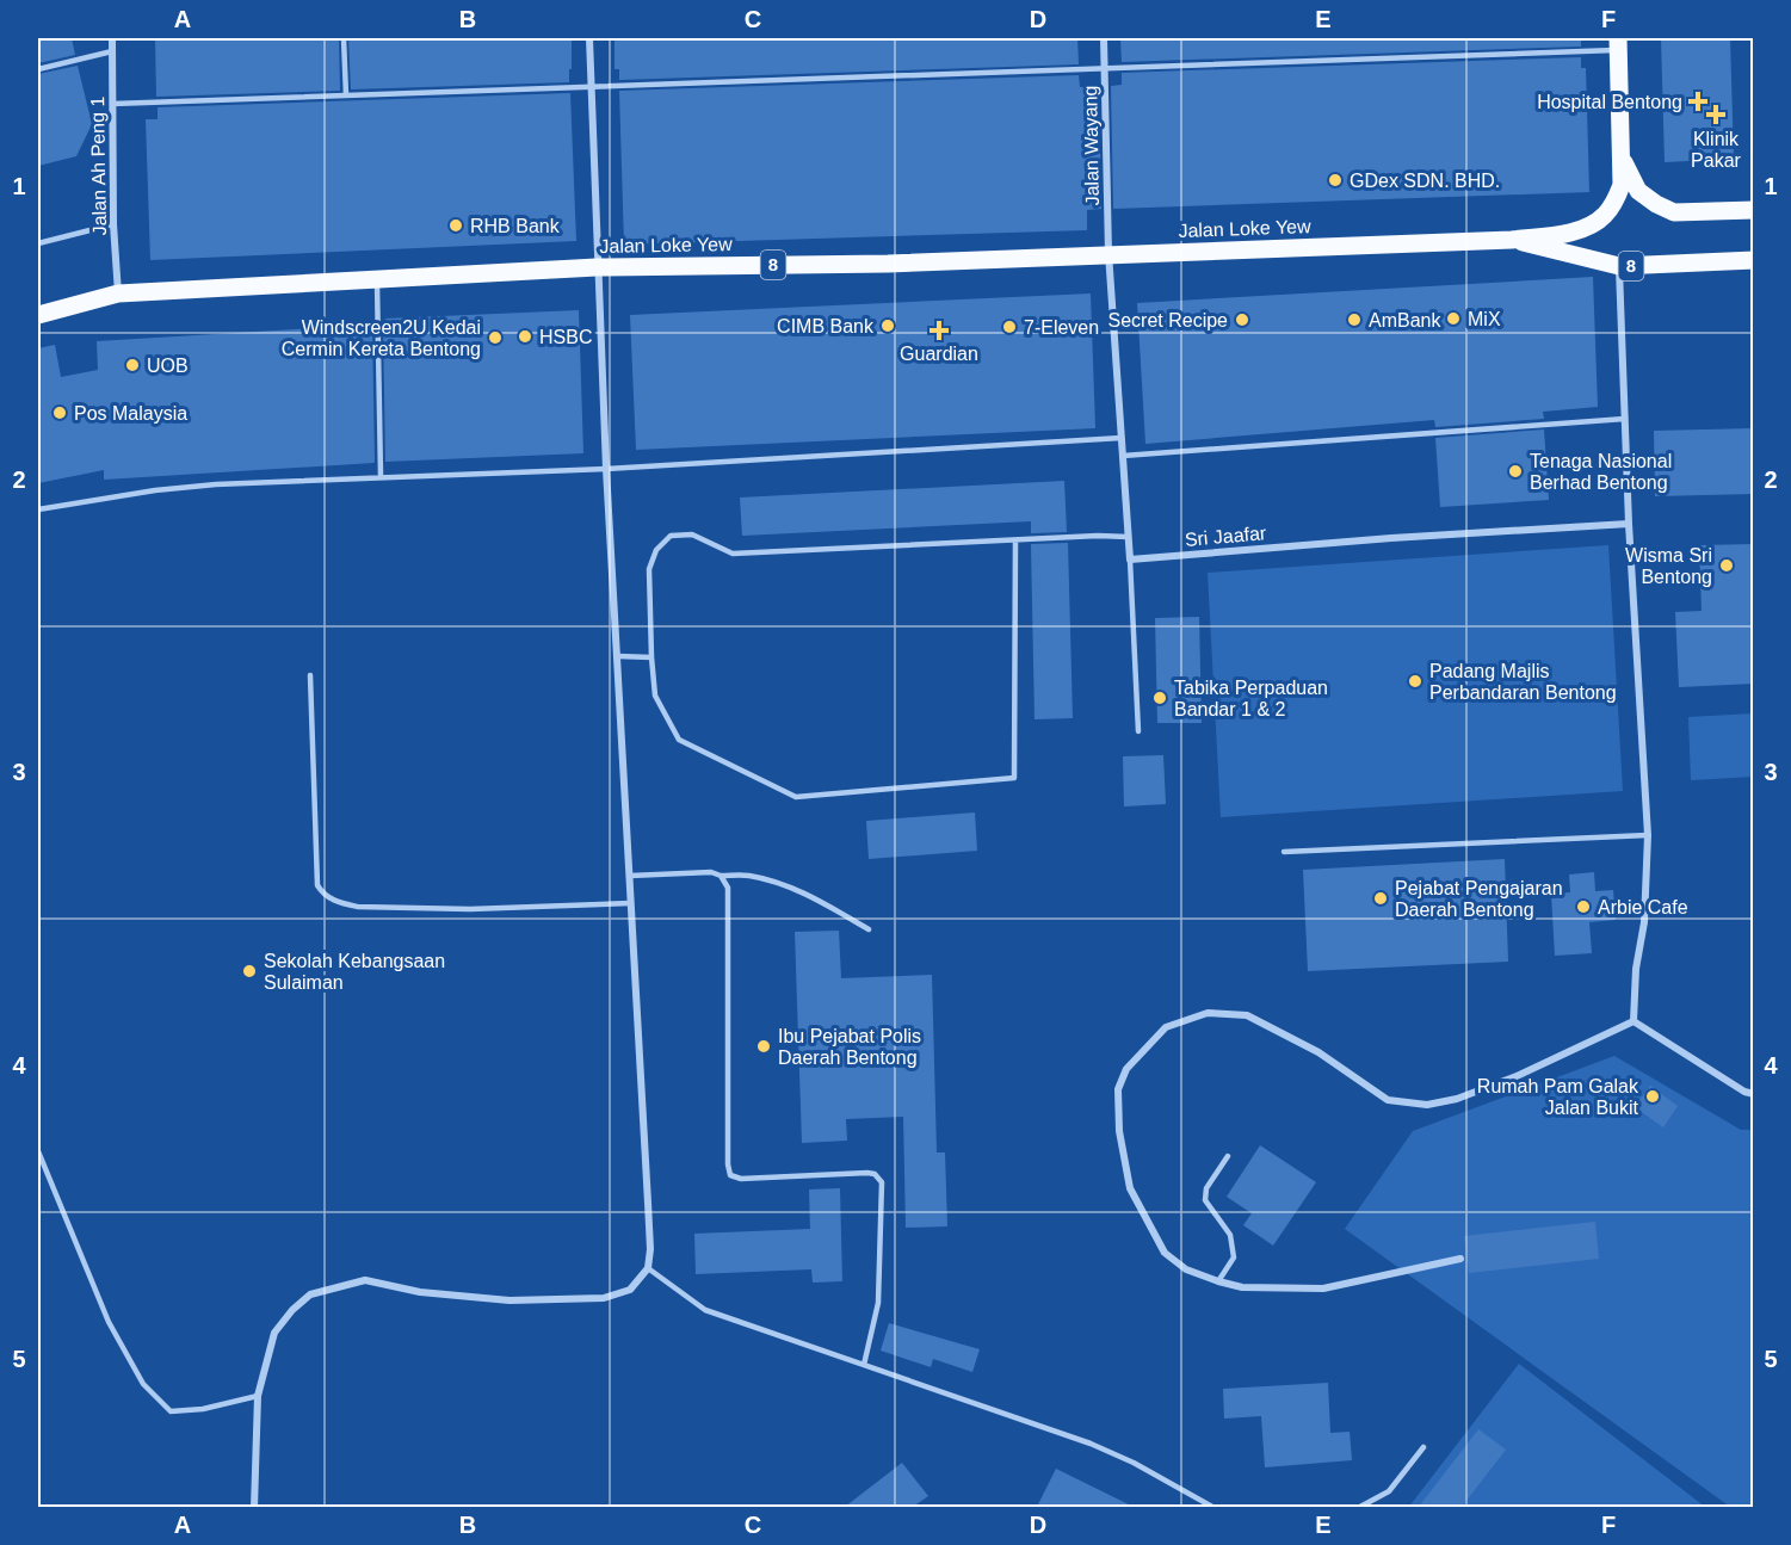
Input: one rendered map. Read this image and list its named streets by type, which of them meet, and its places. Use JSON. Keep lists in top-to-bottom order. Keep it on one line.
{"streets":{"main road":["Jalan Loke Yew","8"],"street":["Jalan Wayang","Jalan Ah Peng 1","Sri Jaafar"]},"crossings":[["Jalan Wayang","Jalan Loke Yew"],["Jalan Ah Peng 1","Jalan Loke Yew"],["Jalan Loke Yew","8"]],"places":{"health":["Hospital Bentong","Klinik Pakar","Guardian"],"other":["GDex SDN. BHD.","RHB Bank","MiX","Secret Recipe","AmBank","CIMB Bank","7-Eleven","HSBC","Windscreen2U Kedai Cermin Kereta Bentong","UOB","Pos Malaysia","Tenaga Nasional Berhad Bentong","Wisma Sri Bentong","Padang Majlis Perbandaran Bentong","Tabika Perpaduan Bandar 1 & 2","Pejabat Pengajaran Daerah Bentong","Arbie Cafe","Sekolah Kebangsaan Sulaiman","Ibu Pejabat Polis Daerah Bentong","Rumah Pam Galak Jalan Bukit"]},"grid":{"columns":["A","B","C","D","E","F"],"rows":["1","2","3","4","5"]}}
